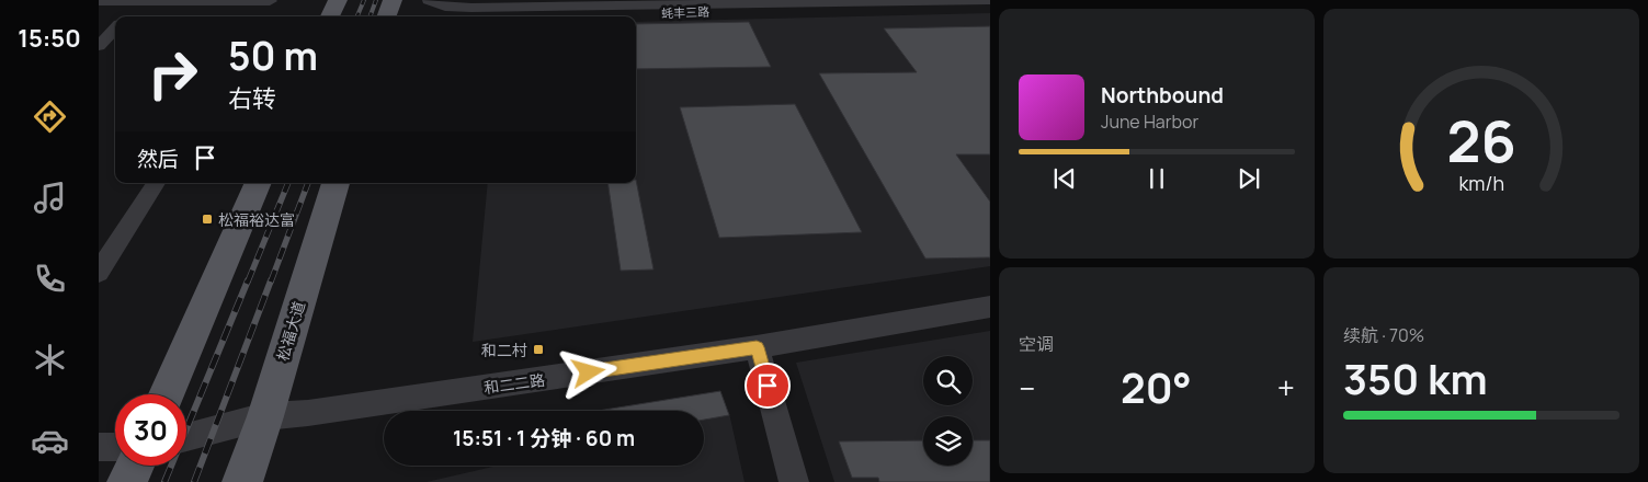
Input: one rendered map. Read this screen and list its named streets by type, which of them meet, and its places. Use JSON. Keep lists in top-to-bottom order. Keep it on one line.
{"streets":{"main road":["松福大道"],"street":["蚝丰三路","和二二路"]},"crossings":[["松福大道","和二二路"]],"places":{"transit":["松福裕达富","和二村"]},"page":{"tabs":"15:50","turn":["50 m","右转"],"song":["Northbound","June Harbor"],"then":"然后","tile":["空调",["续航 · 70%","350 km"]],"heat":["−","20°","+"],"limit":"30","trip":"15:51 · 1 分钟 · 60 m","gauge":["26","km/h"]}}
